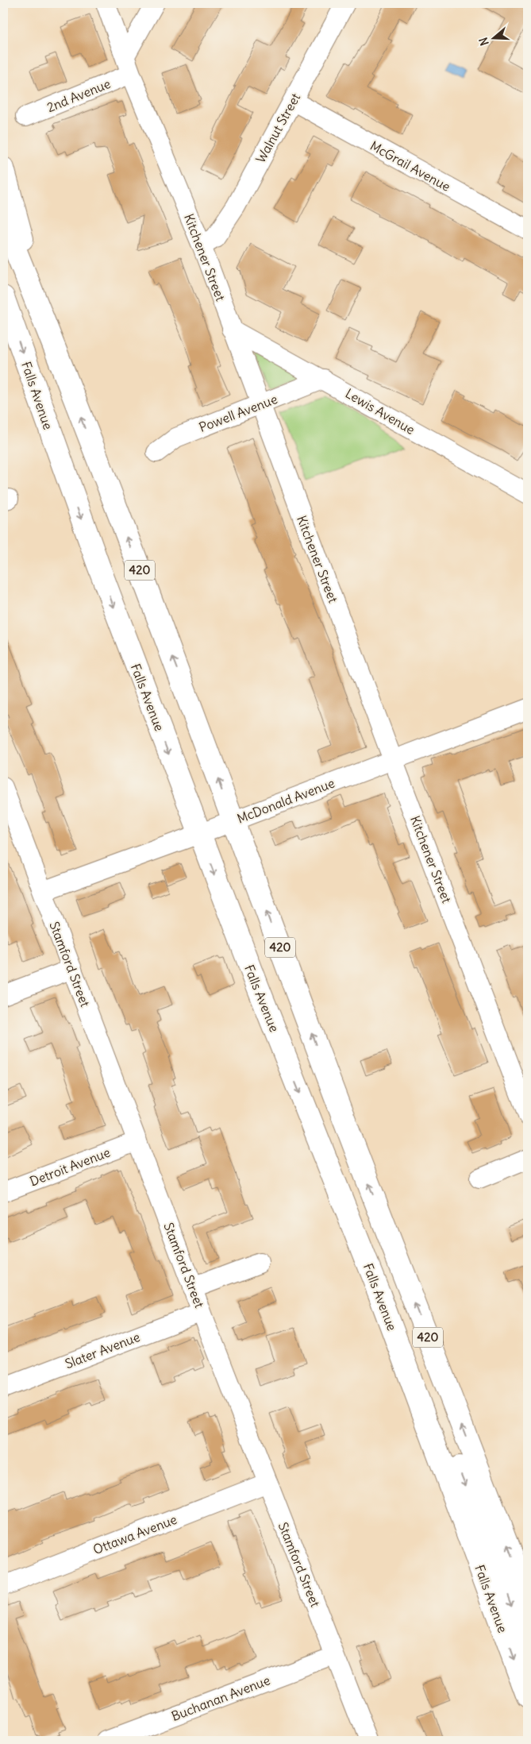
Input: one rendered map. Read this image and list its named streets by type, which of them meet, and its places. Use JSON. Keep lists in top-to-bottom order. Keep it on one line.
{"streets":{"highway":["Falls Avenue","420"],"street":["2nd Avenue","Walnut Street","McGrail Avenue","Kitchener Street","Lewis Avenue","Powell Avenue","McDonald Avenue","Stamford Street","Detroit Avenue","Slater Avenue","Ottawa Avenue","Buchanan Avenue"]},"crossings":[["2nd Avenue","Kitchener Street"],["Walnut Street","McGrail Avenue"],["Walnut Street","Kitchener Street"],["Kitchener Street","Lewis Avenue"],["Kitchener Street","Powell Avenue"],["Kitchener Street","McDonald Avenue"],["Falls Avenue","McDonald Avenue"],["Lewis Avenue","Powell Avenue"],["420","McDonald Avenue"],["McDonald Avenue","Stamford Street"],["Stamford Street","Detroit Avenue"],["Stamford Street","Slater Avenue"],["Stamford Street","Ottawa Avenue"],["Stamford Street","Buchanan Avenue"]],"north":"left"}
